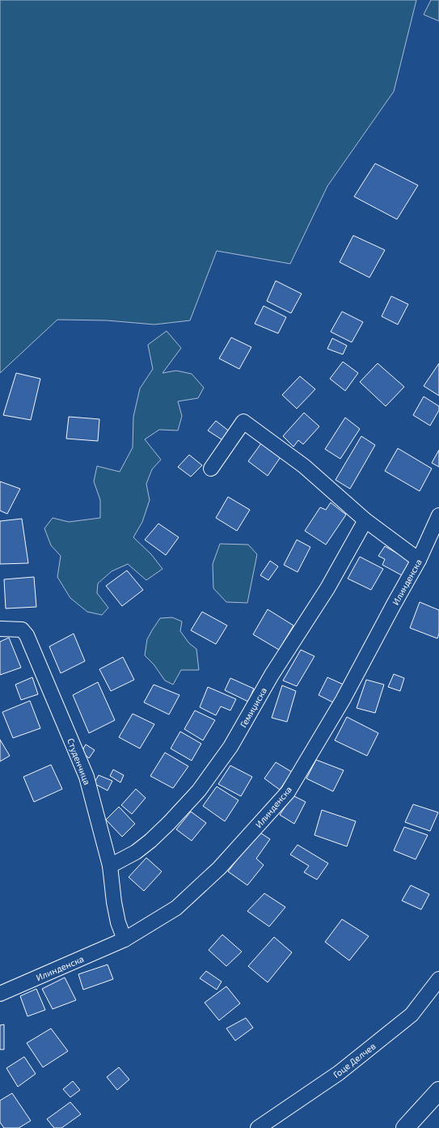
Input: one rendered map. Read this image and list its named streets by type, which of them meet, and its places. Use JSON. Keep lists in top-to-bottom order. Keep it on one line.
{"streets":{"street":["Илинденска","Гемиџиска","Студенчица","Гоце Делчев"]},"crossings":[["Илинденска","Студенчица"],["Гемиџиска","Студенчица"]]}
